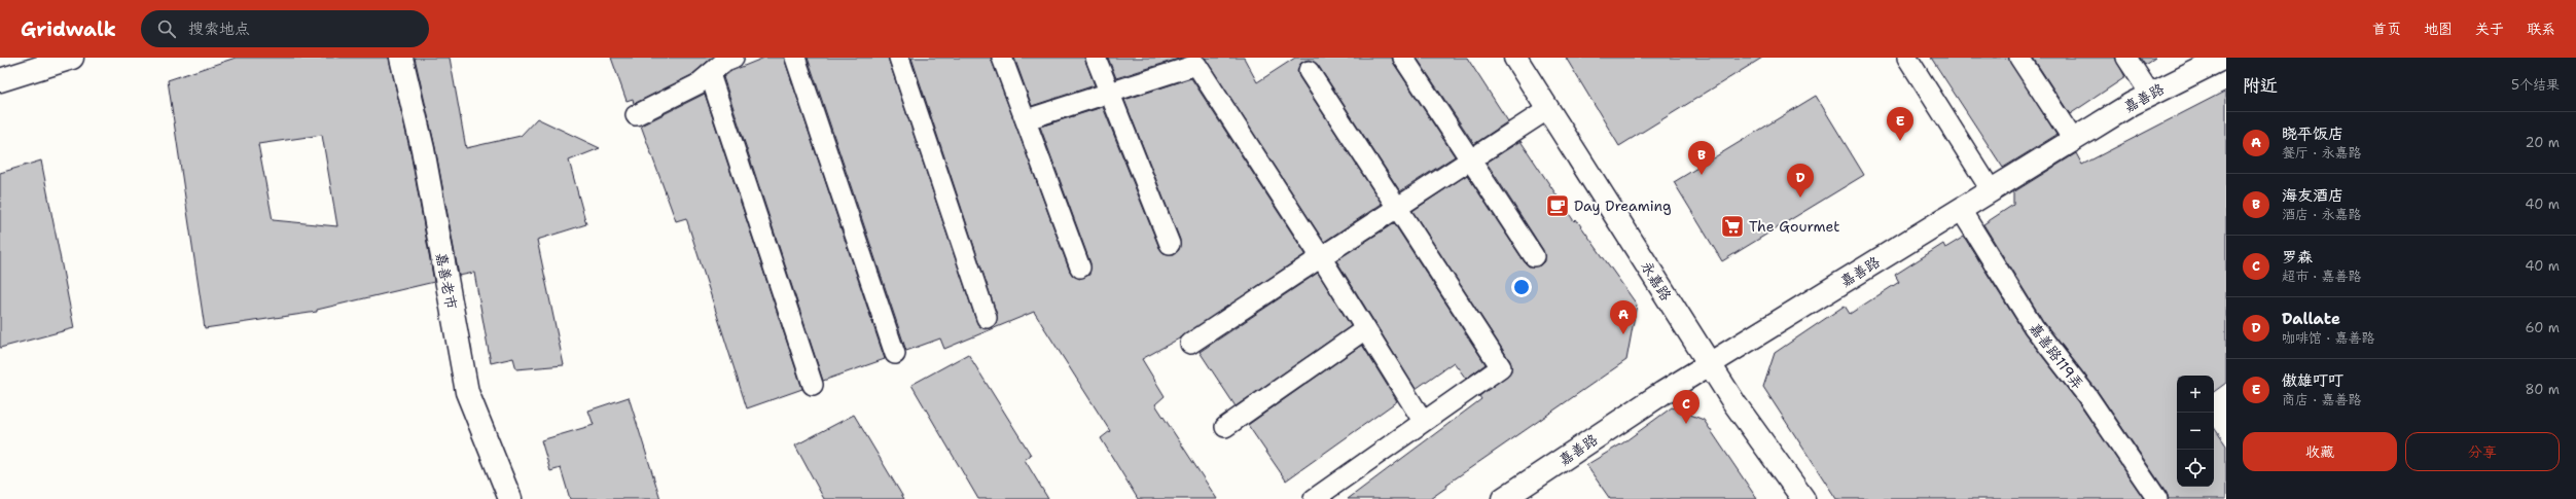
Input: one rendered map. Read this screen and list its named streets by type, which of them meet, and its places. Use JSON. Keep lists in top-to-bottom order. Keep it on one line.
{"streets":{"street":["嘉善路","嘉善老市","永嘉路"],"lane":["嘉善路119弄"]},"crossings":[["嘉善路","永嘉路"],["嘉善路","嘉善路119弄"]],"places":{"cafe":["Day Dreaming"],"supermarket":["The Gourmet"]},"page":{"header":"Gridwalk","search":"搜索地点","nav":["首页","地图","关于","联系"],"heading":["附近","5个结果"],"pins":["E","B","D","A","C"],"list":[{"mark":"A","name":"晓平饭店","note":"餐厅 · 永嘉路","value":"20 m"},{"mark":"B","name":"海友酒店","note":"酒店 · 永嘉路","value":"40 m"},{"mark":"C","name":"罗森","note":"超市 · 嘉善路","value":"40 m"},{"mark":"D","name":"Dallate","note":"咖啡馆 · 嘉善路","value":"60 m"},{"mark":"E","name":"傲雄叮叮","note":"商店 · 嘉善路","value":"80 m"}],"map_buttons":["+","−"],"buttons":["收藏","分享"]}}
